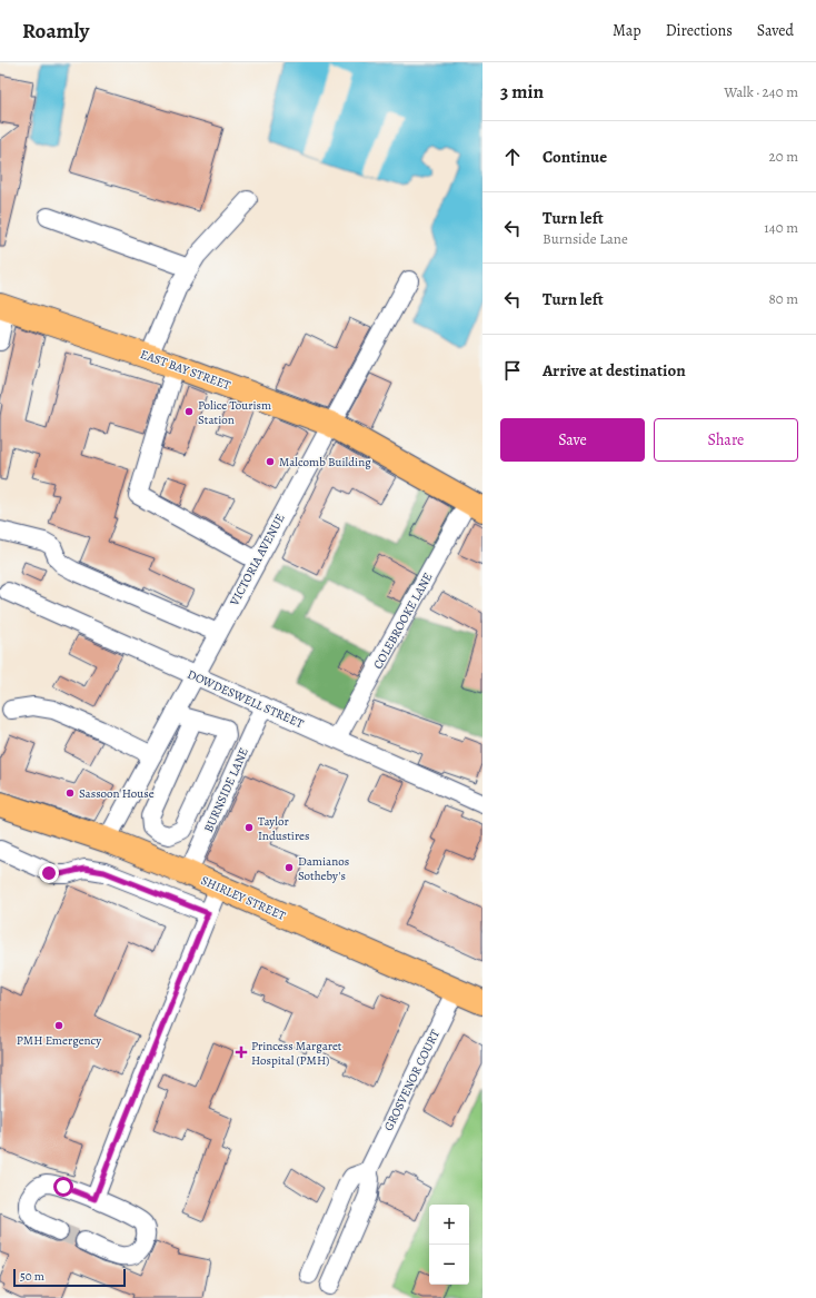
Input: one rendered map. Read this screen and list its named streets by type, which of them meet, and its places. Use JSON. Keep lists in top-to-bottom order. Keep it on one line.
{"streets":{"highway":["EAST BAY STREET","SHIRLEY STREET"],"street":["VICTORIA AVENUE","COLEBROOKE LANE","DOWDESWELL STREET","BURNSIDE LANE","GROSVENOR COURT"]},"crossings":[["EAST BAY STREET","VICTORIA AVENUE"],["EAST BAY STREET","COLEBROOKE LANE"],["VICTORIA AVENUE","DOWDESWELL STREET"],["VICTORIA AVENUE","SHIRLEY STREET"],["COLEBROOKE LANE","DOWDESWELL STREET"],["DOWDESWELL STREET","BURNSIDE LANE"],["BURNSIDE LANE","SHIRLEY STREET"],["SHIRLEY STREET","GROSVENOR COURT"]],"places":{"other":["Police Tourism Station","Malcomb Building","Sassoon House","Taylor Industires","Damianos Sotheby's","PMH Emergency"],"health":["Princess Margaret Hospital (PMH)"]},"scale_bar":"50 m","page":{"header":"Roamly","nav":["Map","Directions","Saved"],"heading":["3 min","Walk · 240 m"],"list":[["Continue","20 m"],["Turn left","Burnside Lane","140 m"],["Turn left","80 m"],"Arrive at destination"],"buttons":["Save","Share"],"map_buttons":["+","−"],"scale":"50 m"}}
